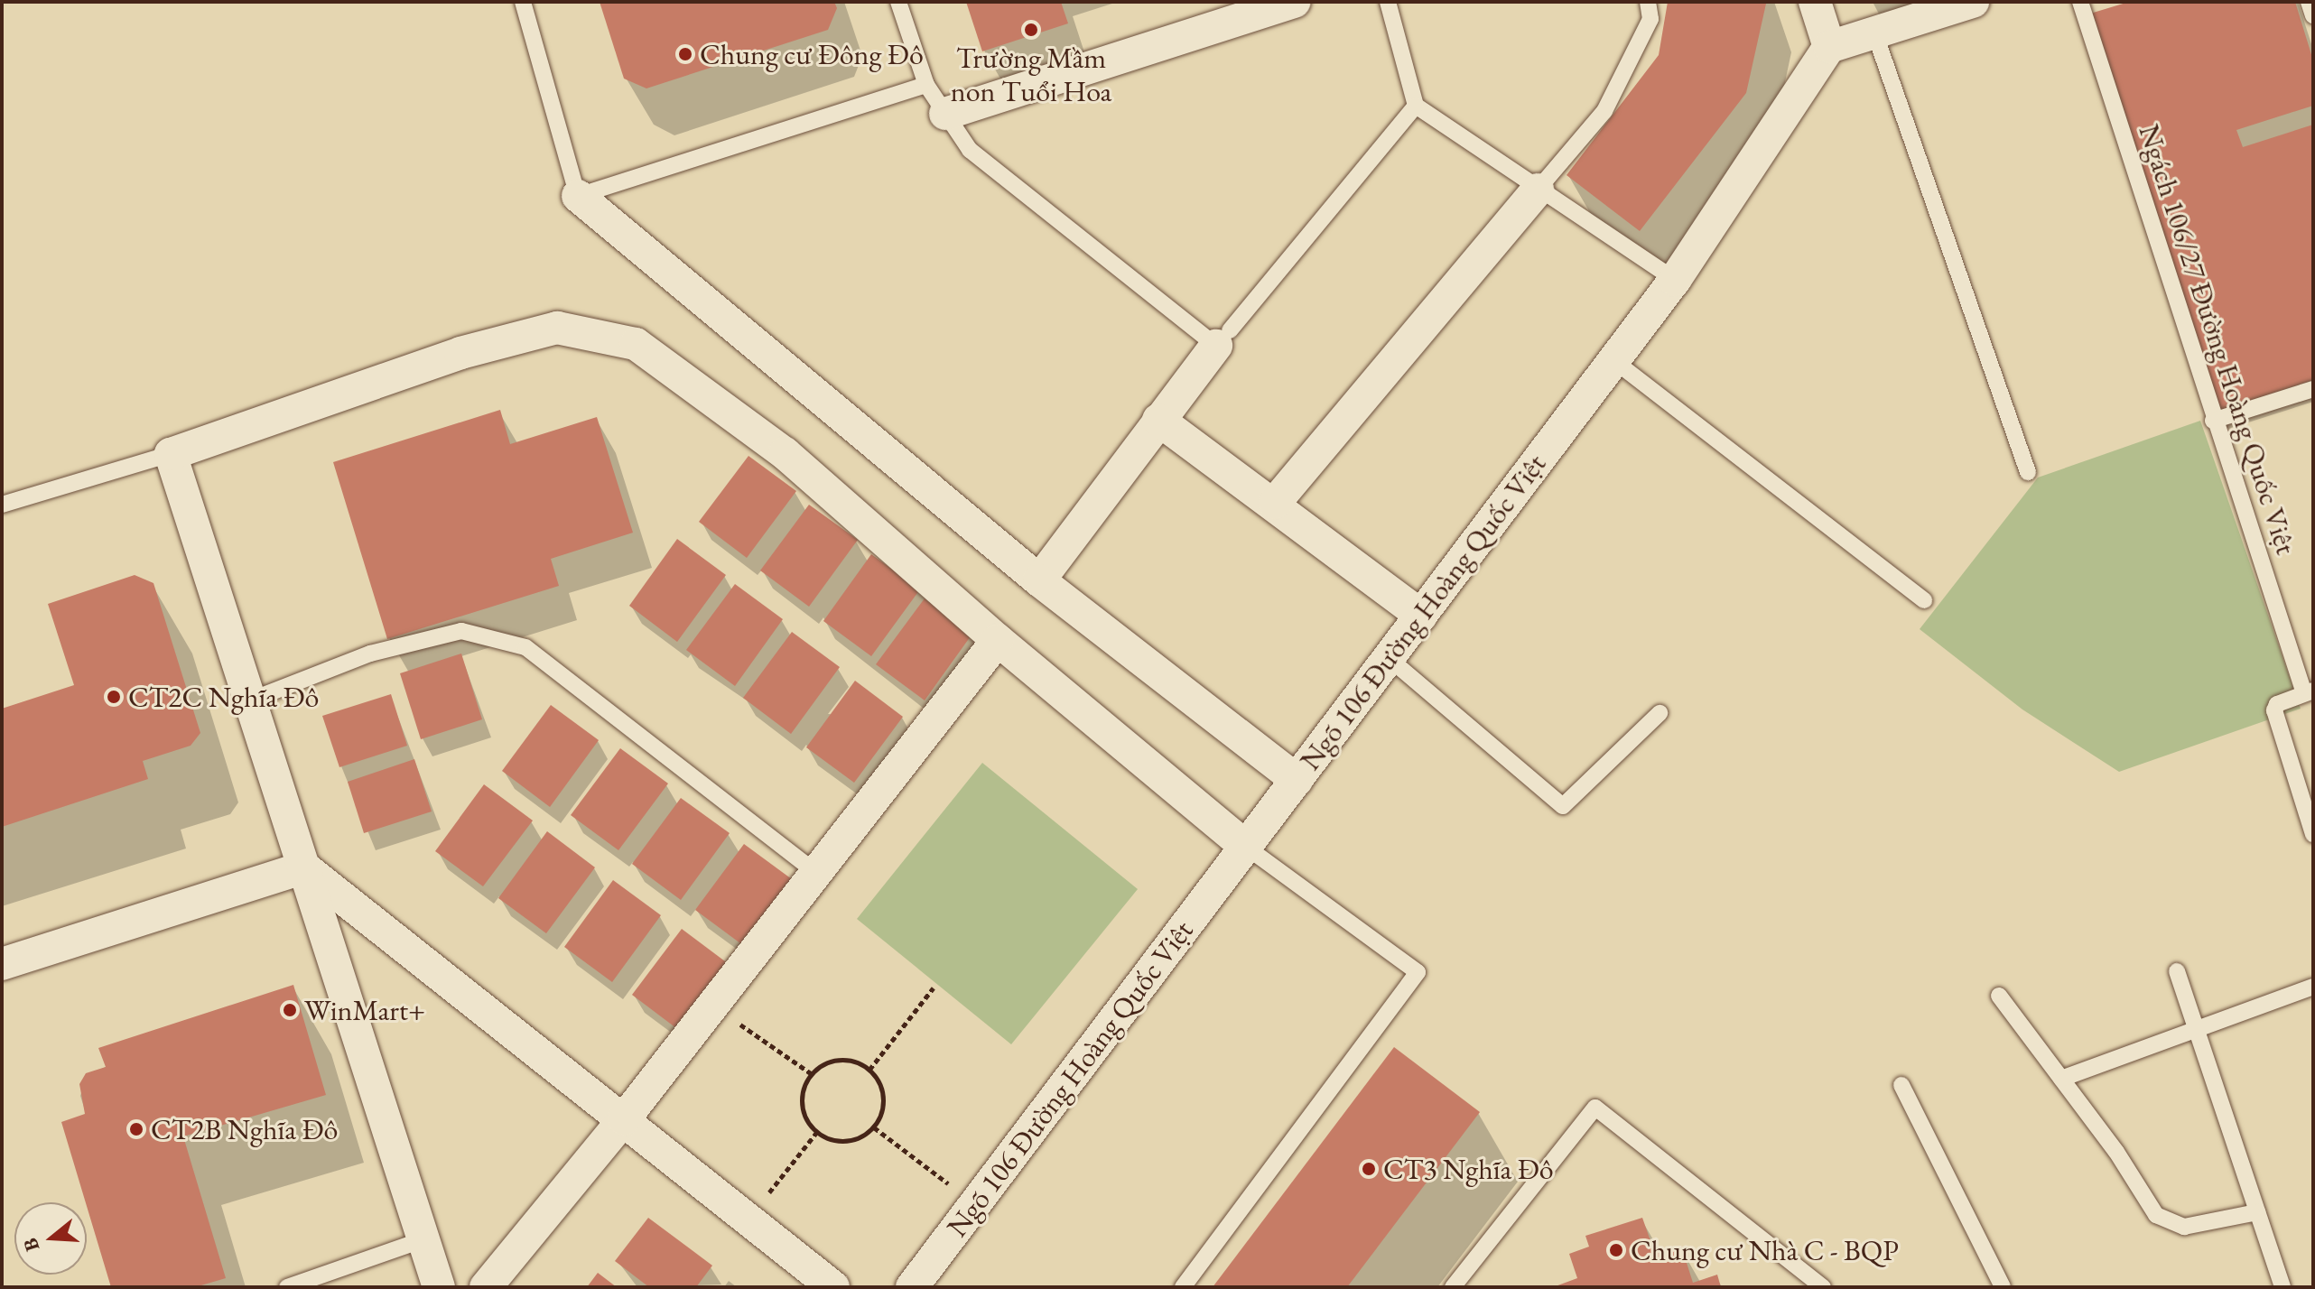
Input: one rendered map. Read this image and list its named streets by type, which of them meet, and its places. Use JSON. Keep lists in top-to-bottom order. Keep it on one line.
{"streets":{"street":["Ngõ 106 Đường Hoàng Quốc Việt"],"lane":["Ngách 106/27 Đường Hoàng Quốc Việt"]},"places":["Trường Mầm non Tuổi Hoa","Chung cư Đông Đô","CT2C Nghĩa Đô","WinMart+","CT2B Nghĩa Đô","CT3 Nghĩa Đô","Chung cư Nhà C - BQP"],"north":"left"}
